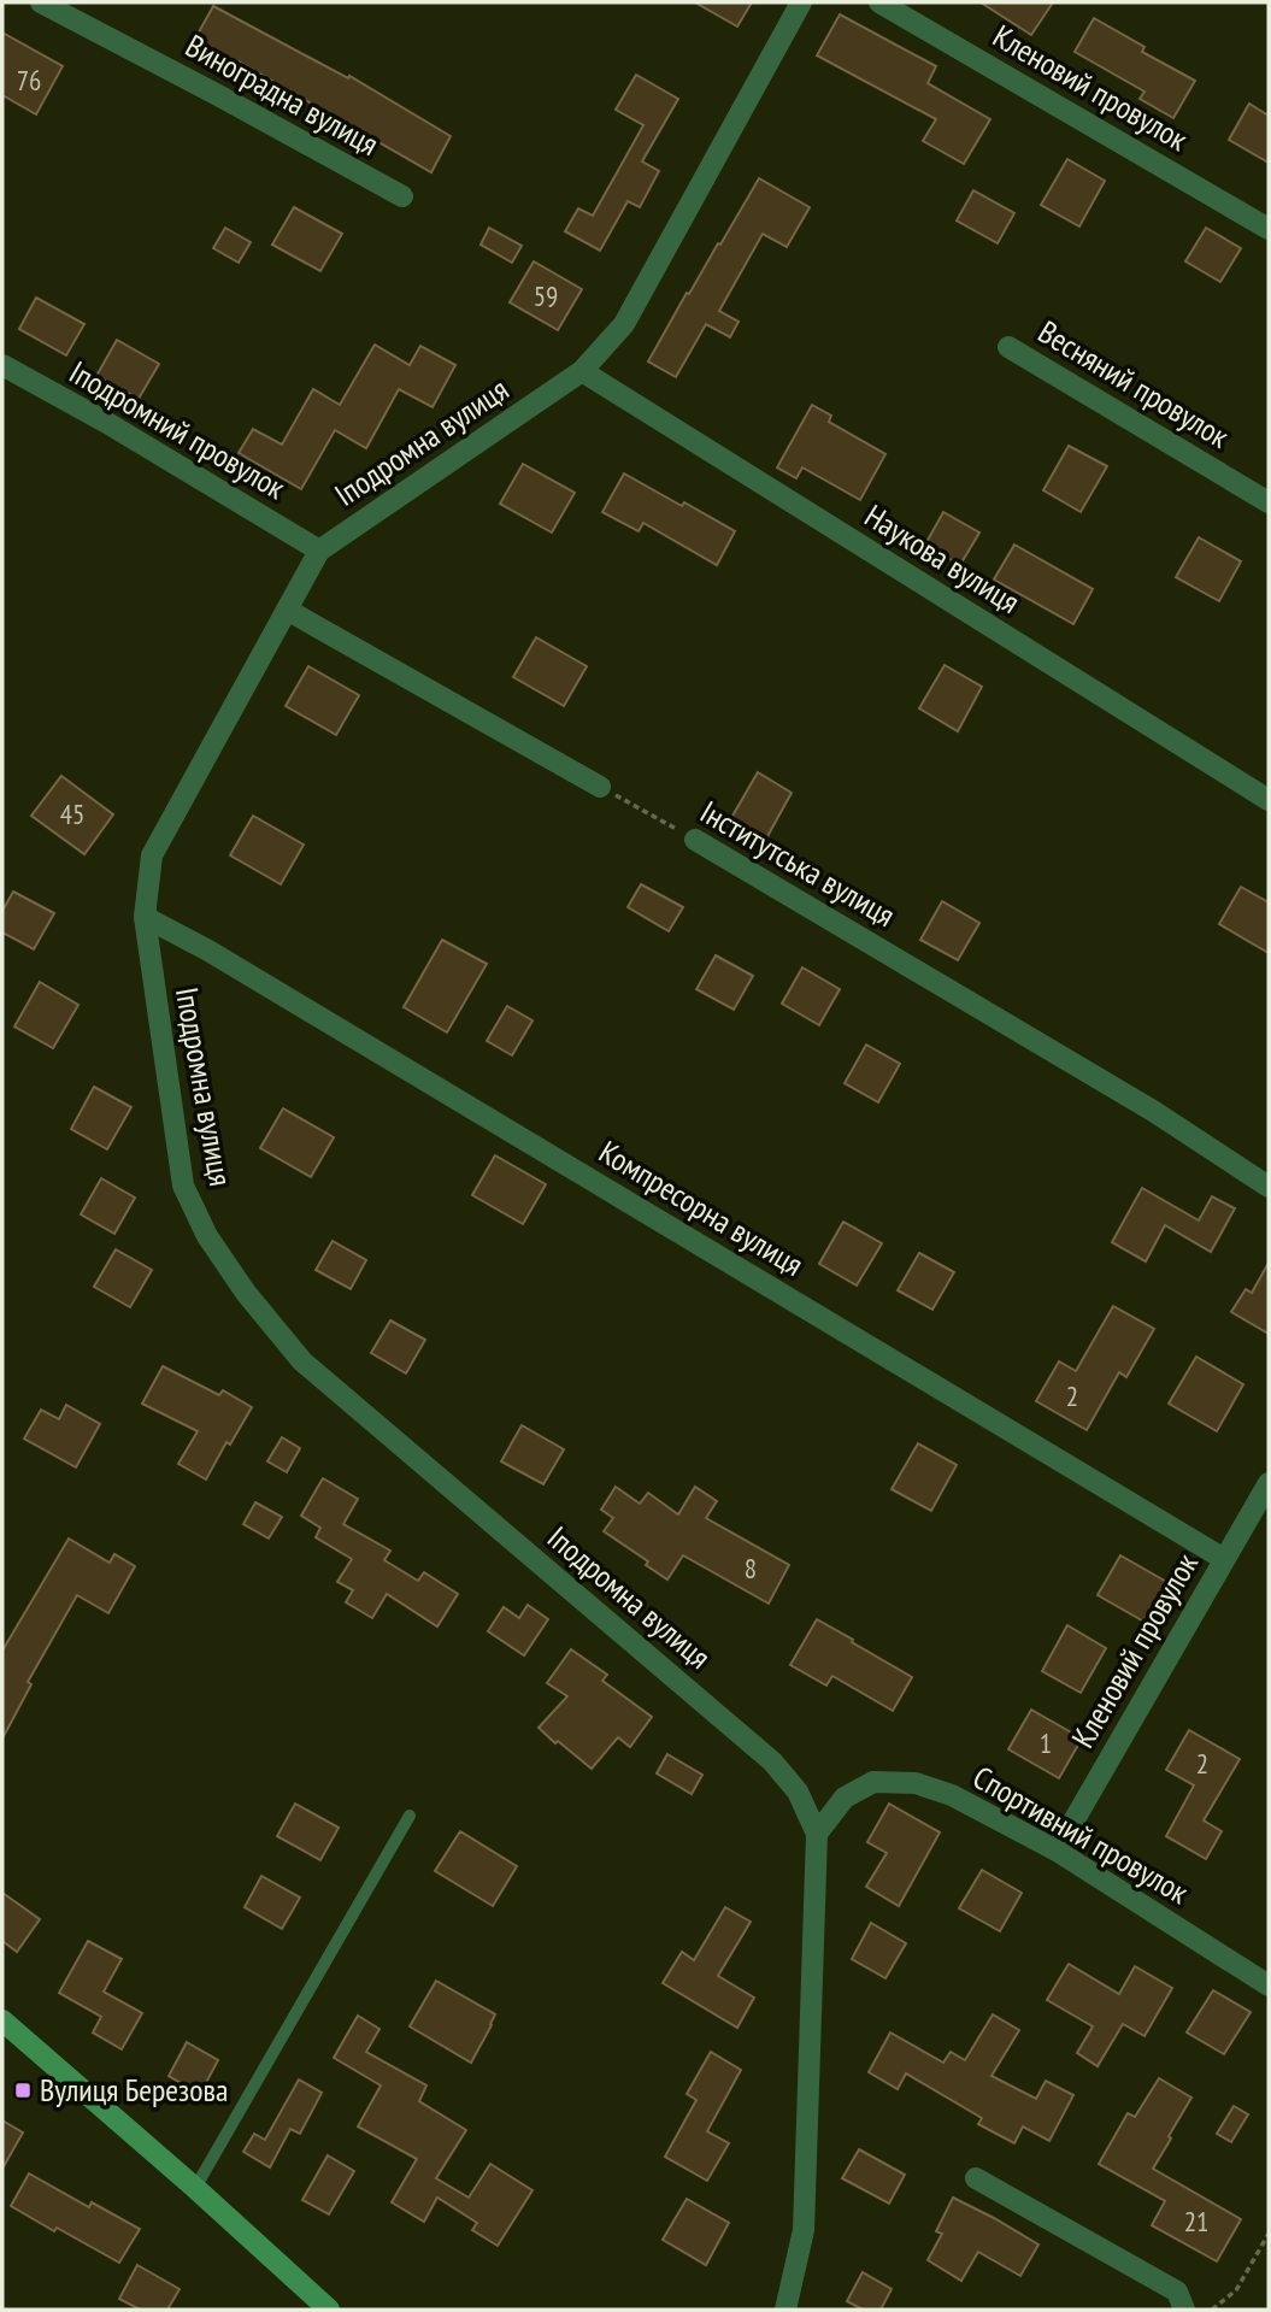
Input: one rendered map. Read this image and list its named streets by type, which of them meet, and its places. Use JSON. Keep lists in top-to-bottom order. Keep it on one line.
{"streets":{"street":["Кленовий провулок","Виноградна вулиця","Весняний провулок","Іподромний провулок","Іподромна вулиця","Наукова вулиця","Інститутська вулиця","Компресорна вулиця","Спортивний провулок"]},"crossings":[["Кленовий провулок","Компресорна вулиця"],["Кленовий провулок","Спортивний провулок"],["Іподромний провулок","Іподромна вулиця"],["Іподромна вулиця","Наукова вулиця"],["Іподромна вулиця","Компресорна вулиця"],["Іподромна вулиця","Спортивний провулок"]],"places":{"transit":["Вулиця Березова"]},"house_numbers":["76","59","45","2","8","1","2","21"]}
